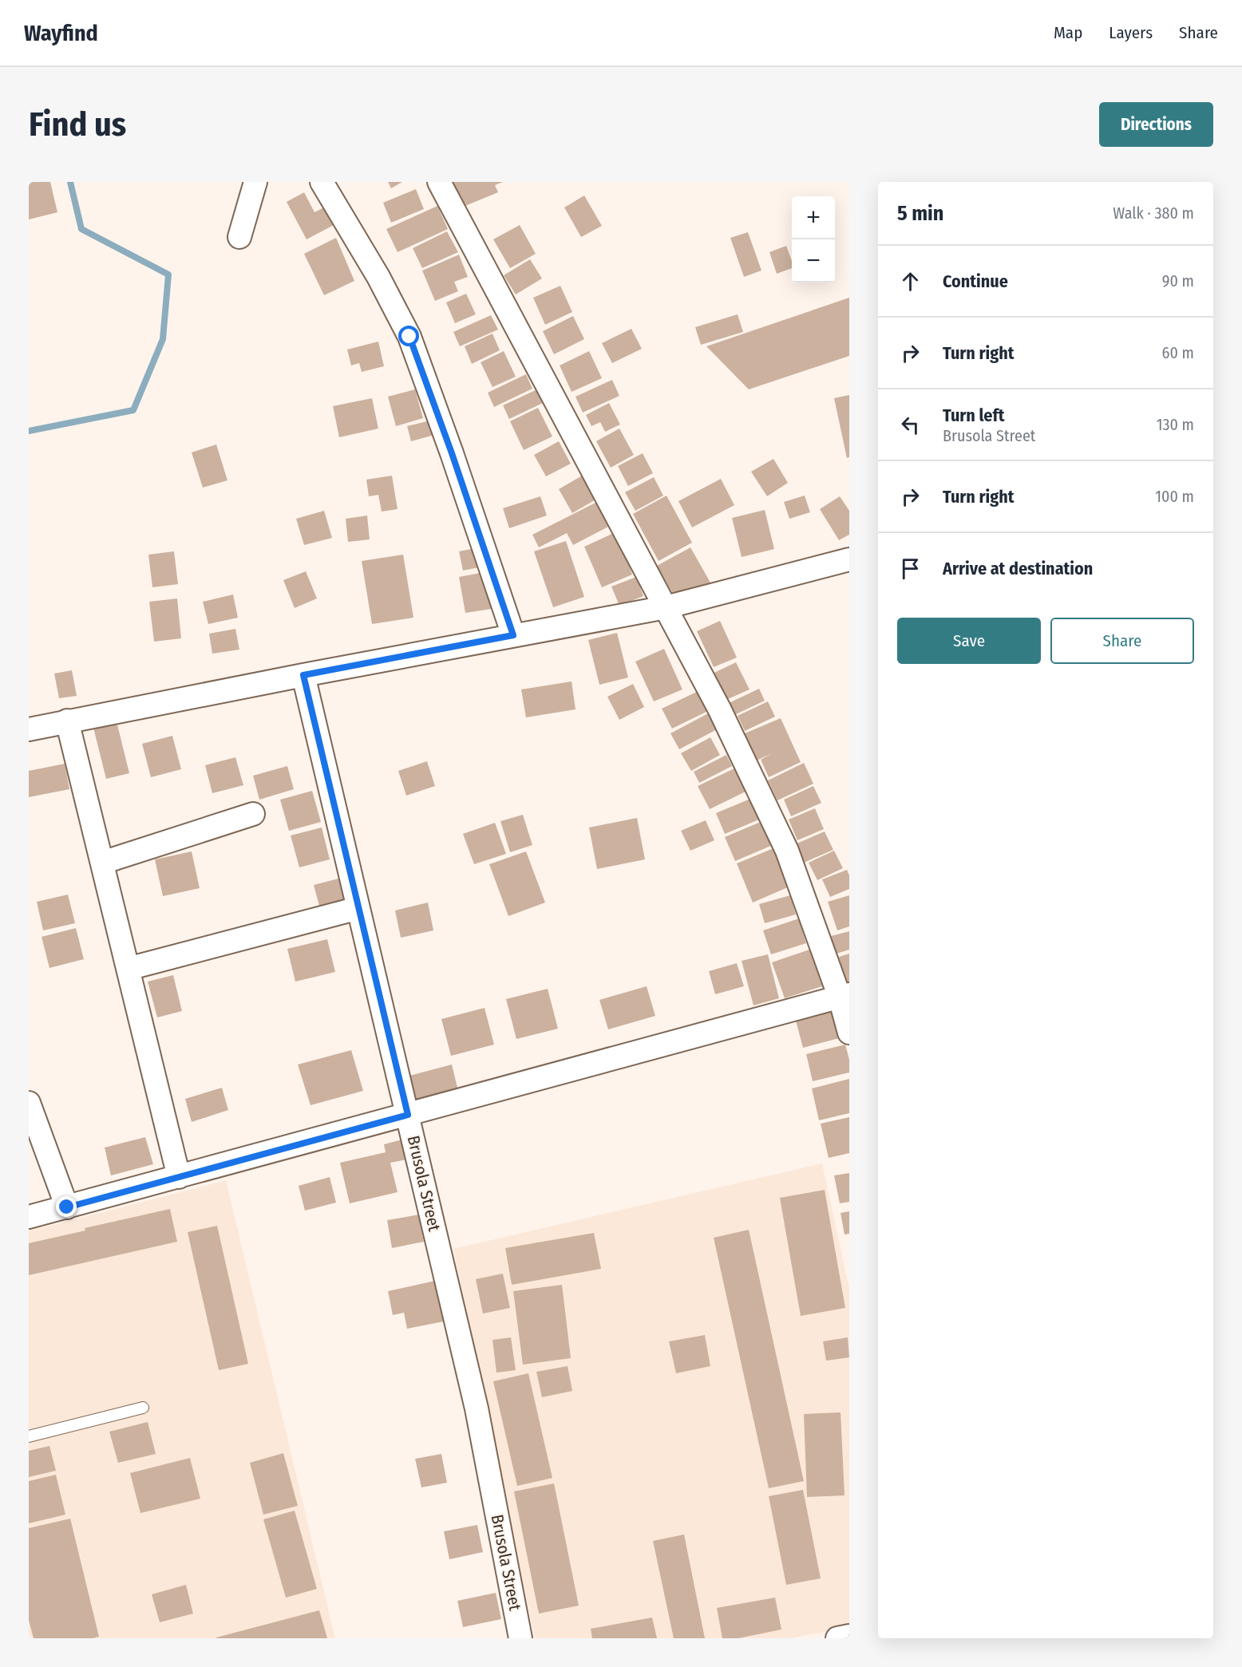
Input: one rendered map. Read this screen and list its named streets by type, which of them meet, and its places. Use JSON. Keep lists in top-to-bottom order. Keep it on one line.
{"streets":{"street":["Brusola Street"]},"page":{"header":"Wayfind","nav":["Map","Layers","Share"],"buttons":["Directions",["Save","Share"]],"title":"Find us","heading":["5 min","Walk · 380 m"],"map_buttons":["+","−"],"list":[["Continue","90 m"],["Turn right","60 m"],["Turn left","Brusola Street","130 m"],["Turn right","100 m"],"Arrive at destination"]}}
